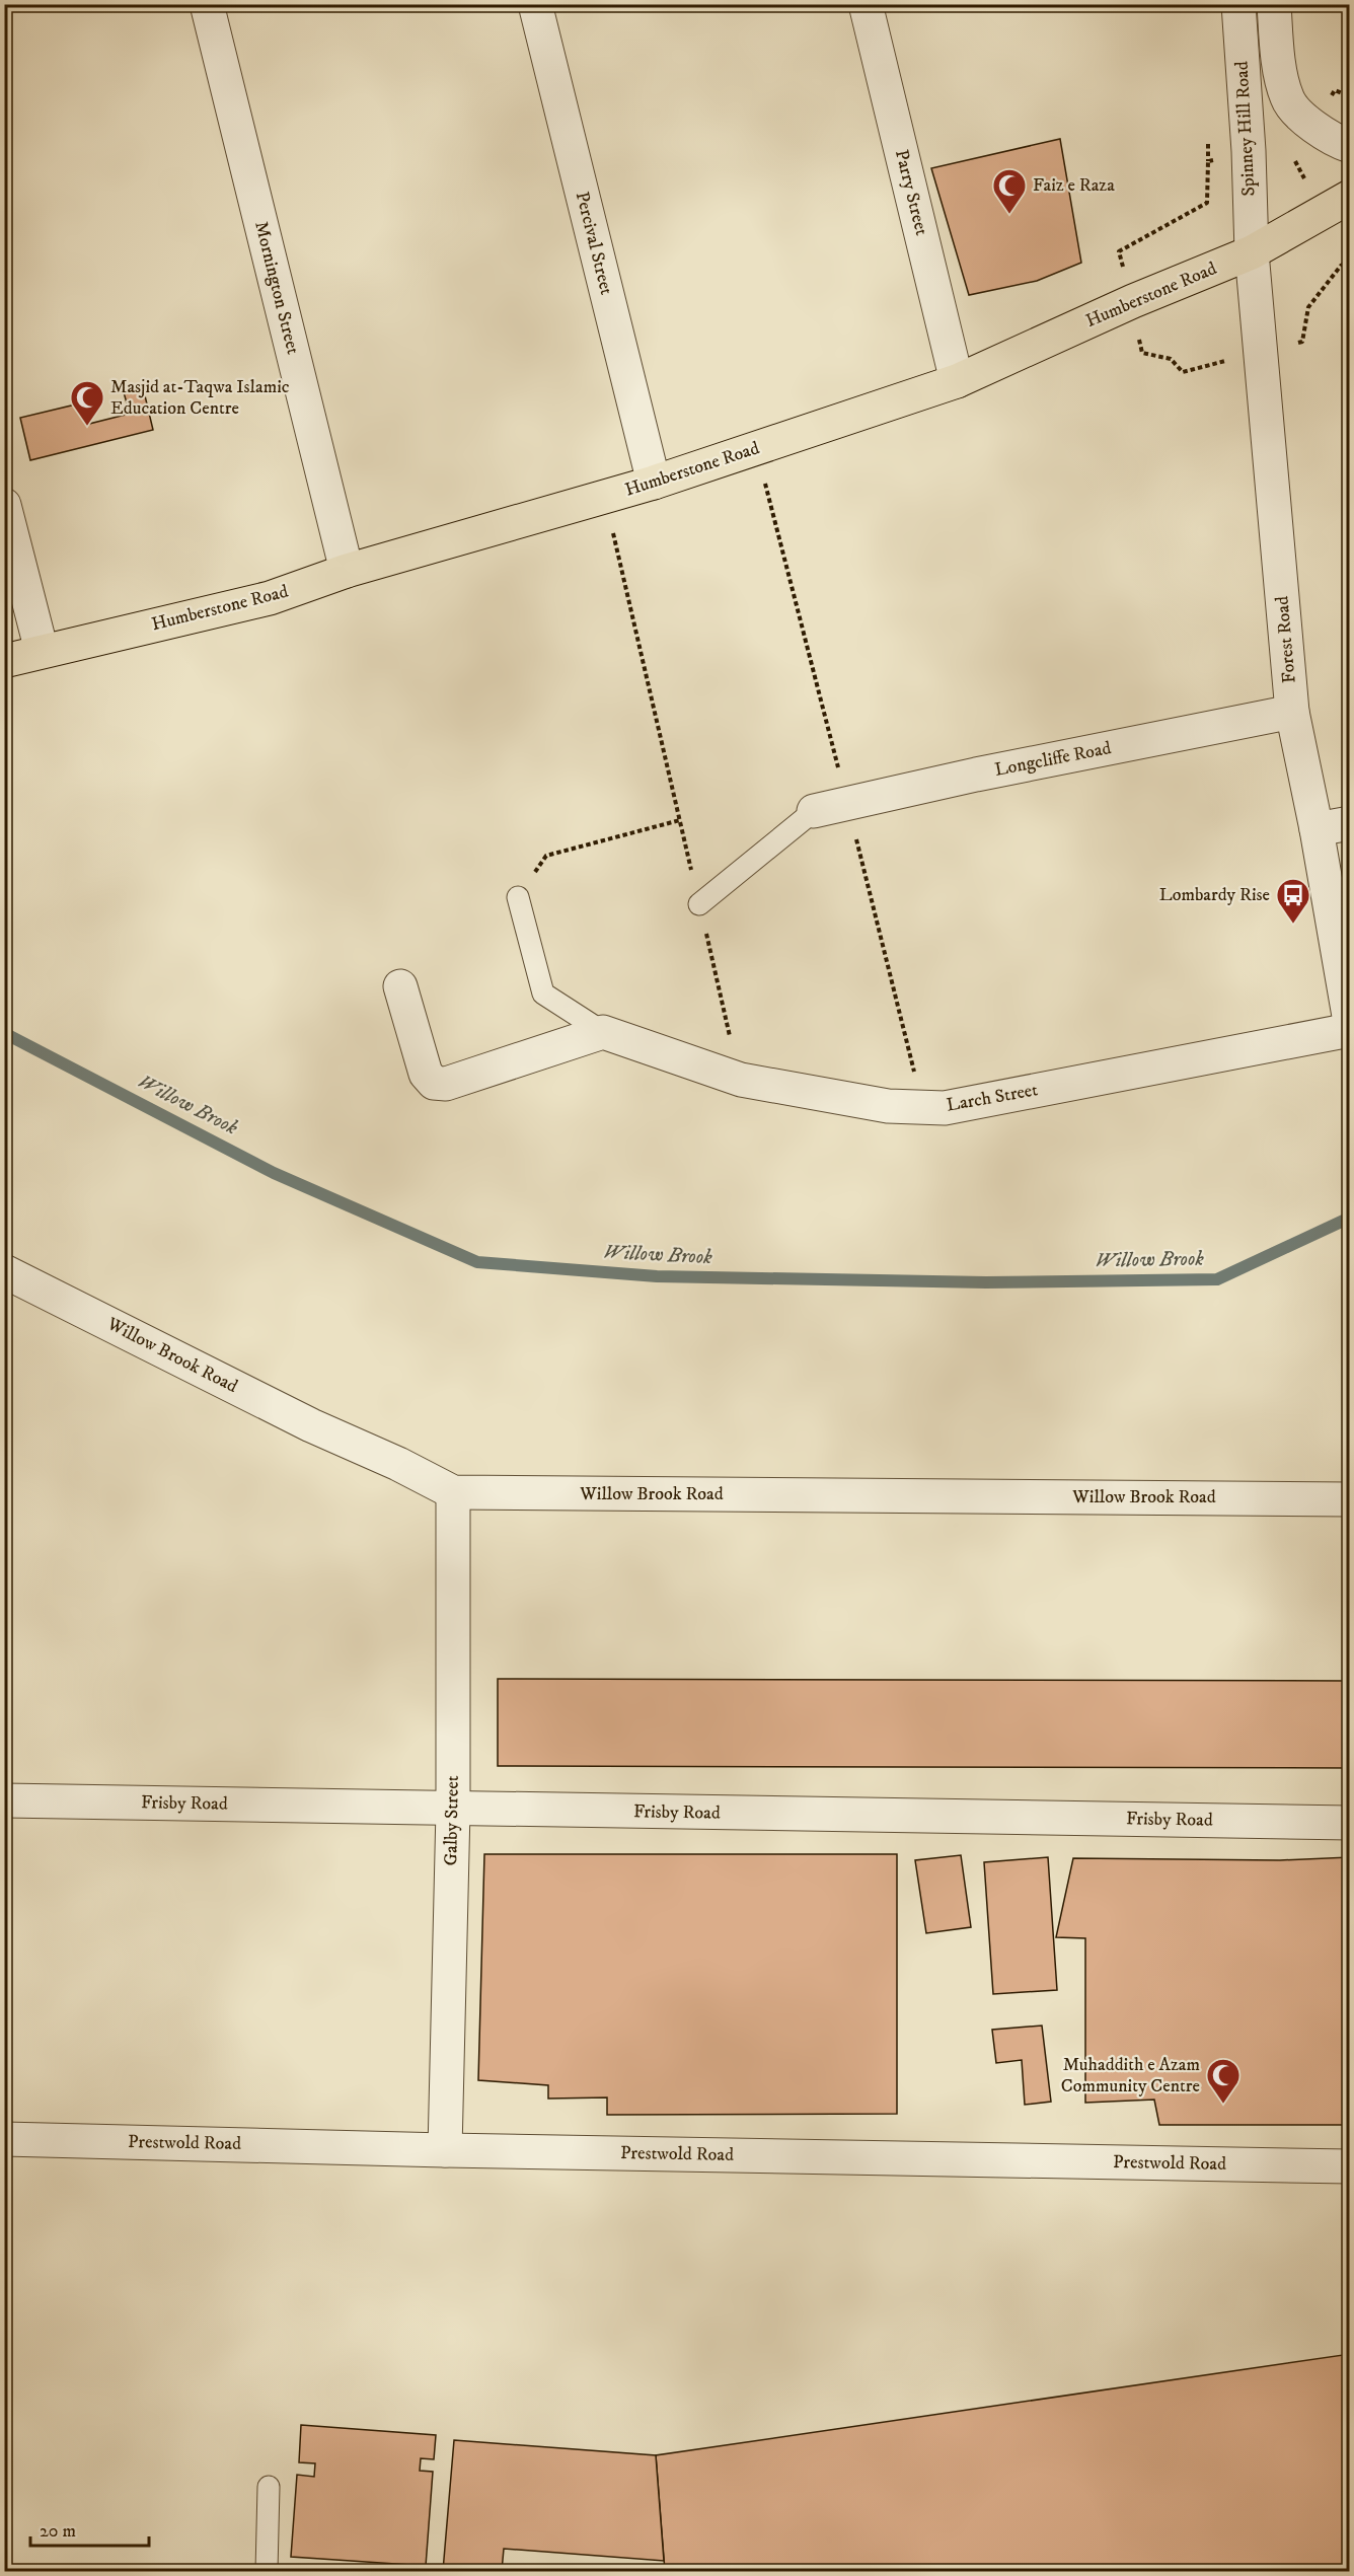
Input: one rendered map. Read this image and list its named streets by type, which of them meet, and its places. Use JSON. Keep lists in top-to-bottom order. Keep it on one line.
{"streets":{"main road":["Humberstone Road"],"street":["Spinney Hill Road","Parry Street","Percival Street","Mornington Street","Forest Road","Longcliffe Road","Larch Street","Willow Brook Road","Frisby Road","Galby Street","Prestwold Road"]},"crossings":[["Spinney Hill Road","Humberstone Road"],["Spinney Hill Road","Forest Road"],["Parry Street","Humberstone Road"],["Percival Street","Humberstone Road"],["Mornington Street","Humberstone Road"],["Humberstone Road","Forest Road"],["Forest Road","Longcliffe Road"],["Willow Brook Road","Galby Street"],["Frisby Road","Galby Street"],["Galby Street","Prestwold Road"]],"water":["Willow Brook"],"places":{"mosque":["Faiz e Raza","Masjid at-Taqwa Islamic Education Centre","Muhaddith e Azam Community Centre"],"bus stop":["Lombardy Rise"]},"scale_bar":"20 m"}
